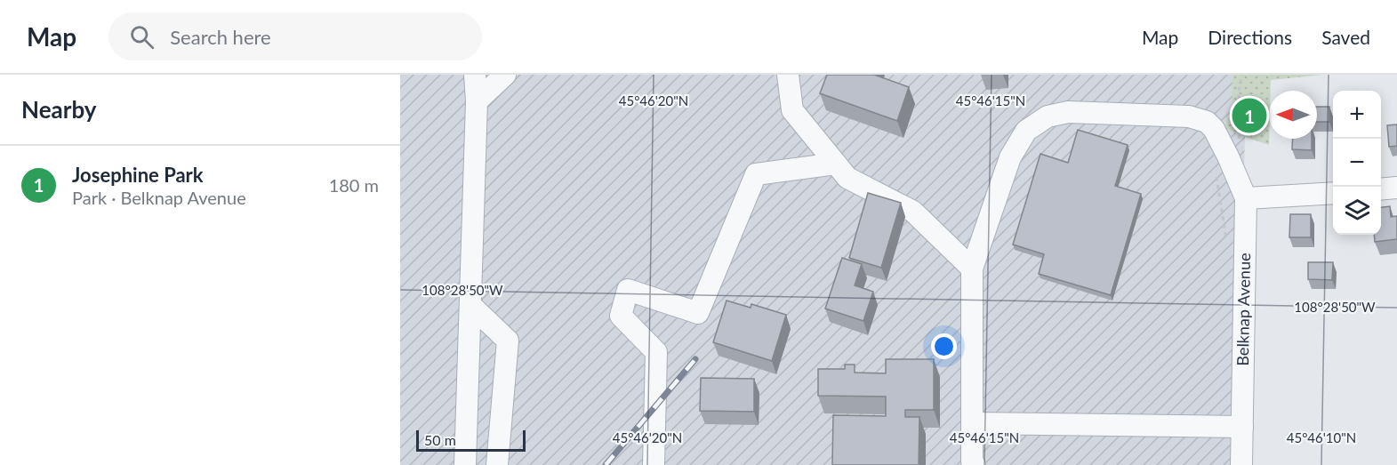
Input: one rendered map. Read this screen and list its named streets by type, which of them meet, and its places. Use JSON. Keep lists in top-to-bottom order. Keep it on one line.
{"streets":{"street":["Belknap Avenue"]},"scale_bar":"50 m","north":"left","page":{"header":"Map","search":"Search here","nav":["Map","Directions","Saved"],"heading":"Nearby","map_buttons":["+","−"],"pins":"1","list":[{"mark":"1","name":"Josephine Park","note":"Park · Belknap Avenue","value":"180 m"}],"scale":"50 m"},"coordinates":["45°46'20\"N","45°46'15\"N","108°28'50\"W","45°46'10\"N"]}
